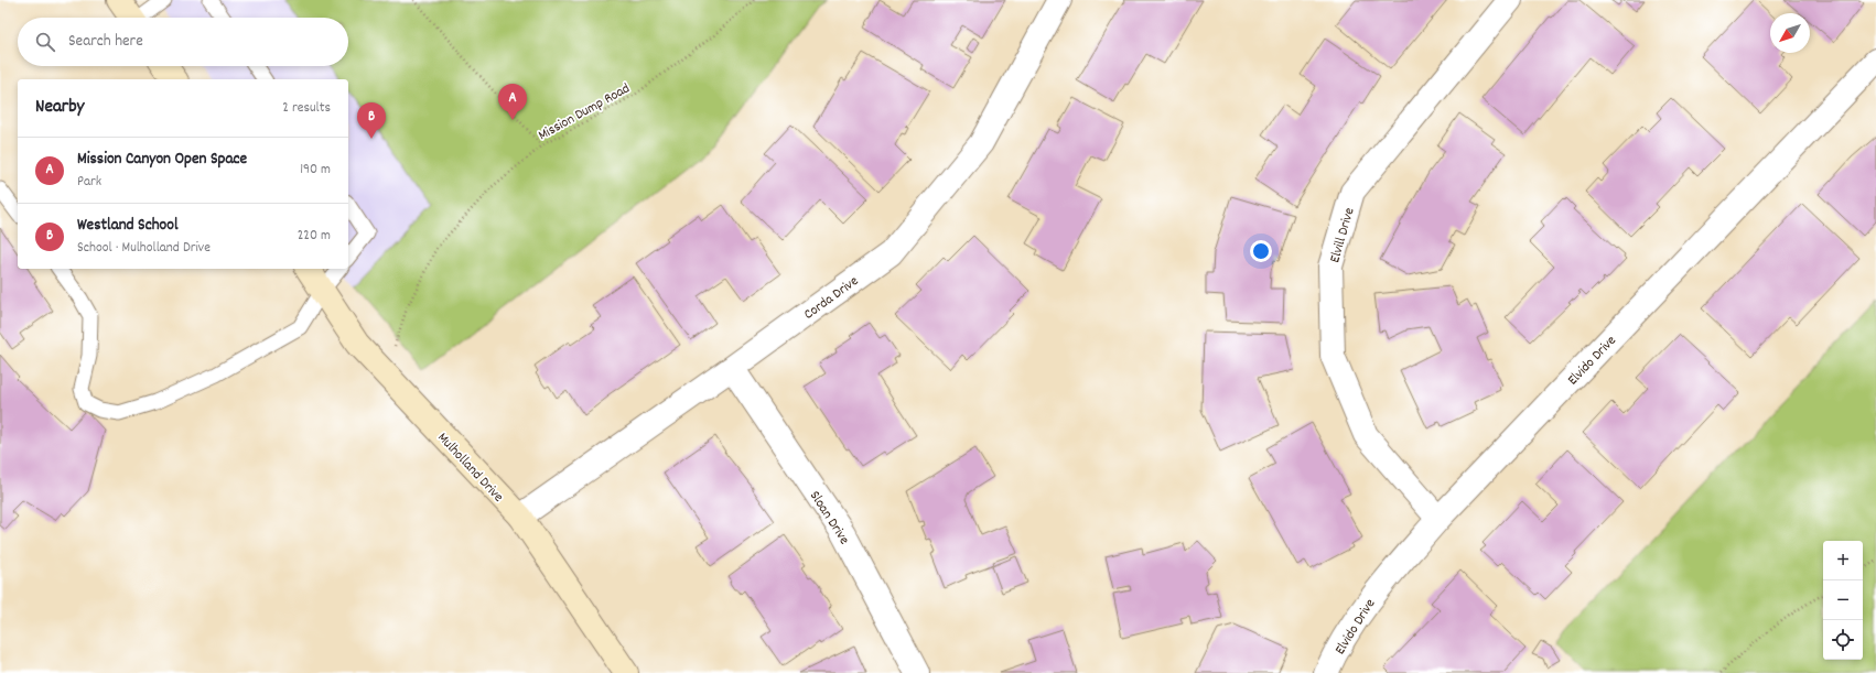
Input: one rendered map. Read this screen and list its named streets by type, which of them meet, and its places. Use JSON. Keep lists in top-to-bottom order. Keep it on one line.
{"streets":{"main road":["Mulholland Drive"],"street":["Elvill Drive","Corda Drive","Elvido Drive","Sloan Drive"],"path":["Mission Dump Road"]},"crossings":[["Mission Dump Road","Mulholland Drive"],["Elvill Drive","Elvido Drive"],["Corda Drive","Mulholland Drive"],["Corda Drive","Sloan Drive"]],"north":"bottom left","page":{"search":"Search here","heading":["Nearby","2 results"],"pins":["A","B"],"list":[{"mark":"A","name":"Mission Canyon Open Space","note":"Park","value":"190 m"},{"mark":"B","name":"Westland School","note":"School · Mulholland Drive","value":"220 m"}],"map_buttons":["+","−"]}}
